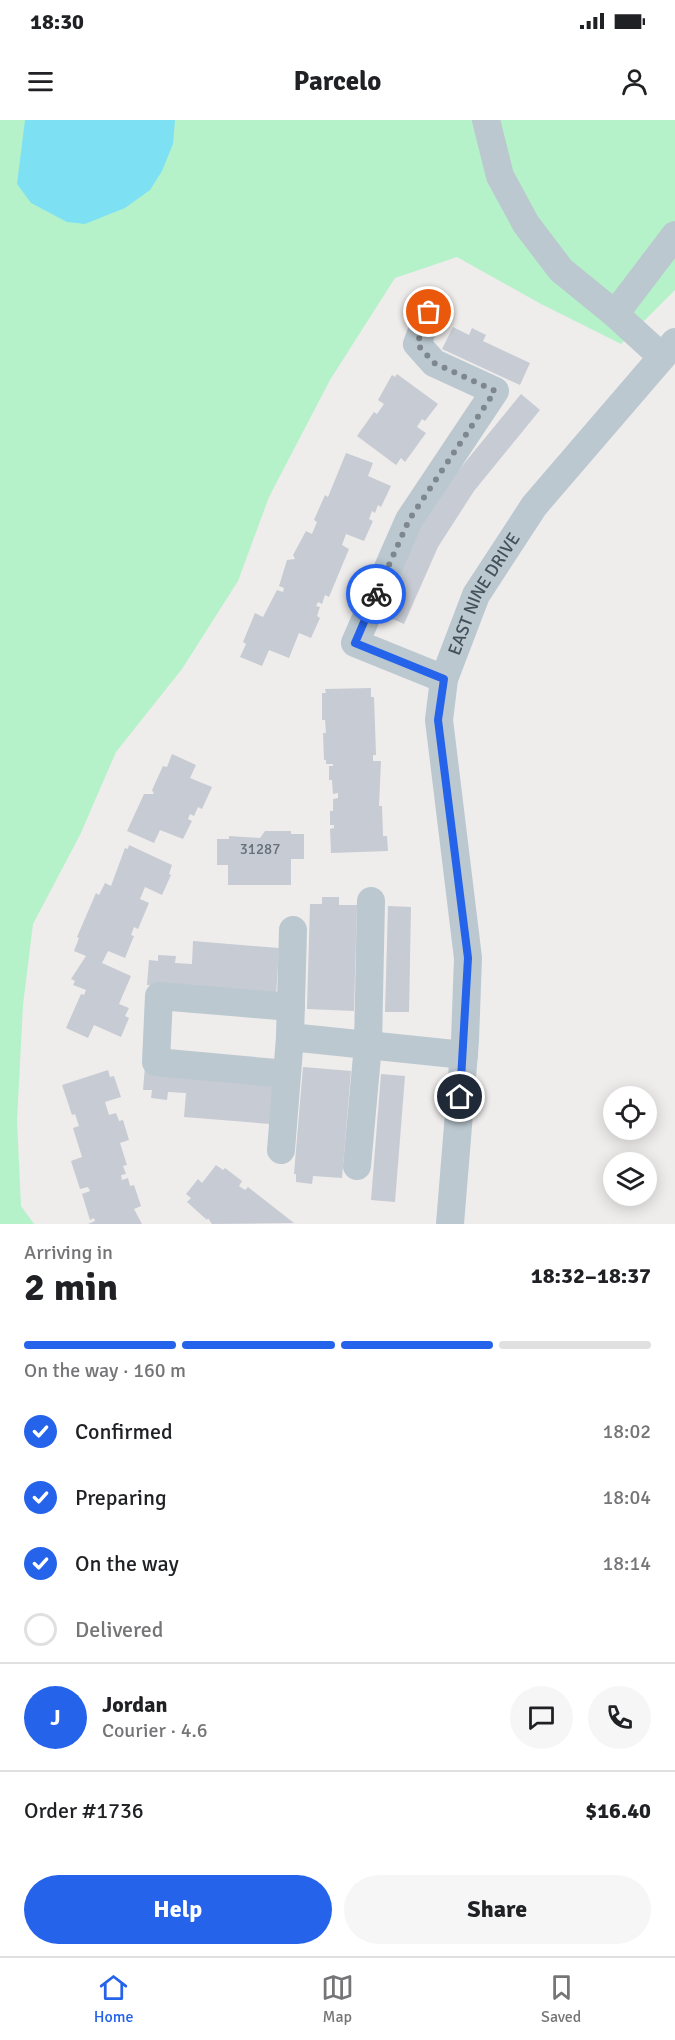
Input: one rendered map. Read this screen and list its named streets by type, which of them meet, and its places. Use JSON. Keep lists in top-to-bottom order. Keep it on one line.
{"streets":{"street":["EAST NINE DRIVE"]},"house_numbers":["31287"],"page":{"status":"18:30","header":"Parcelo","heading":["2 min","Arriving in","18:32–18:37"],"panel":["Jordan","Courier · 4.6","Order #1736","$16.40"],"bar":"On the way · 160 m","list":[["Confirmed","18:02"],["Preparing","18:04"],["On the way","18:14"],"Delivered"],"round":"J","buttons":["Help","Share"],"tabs":["Home","Map","Saved"]}}
